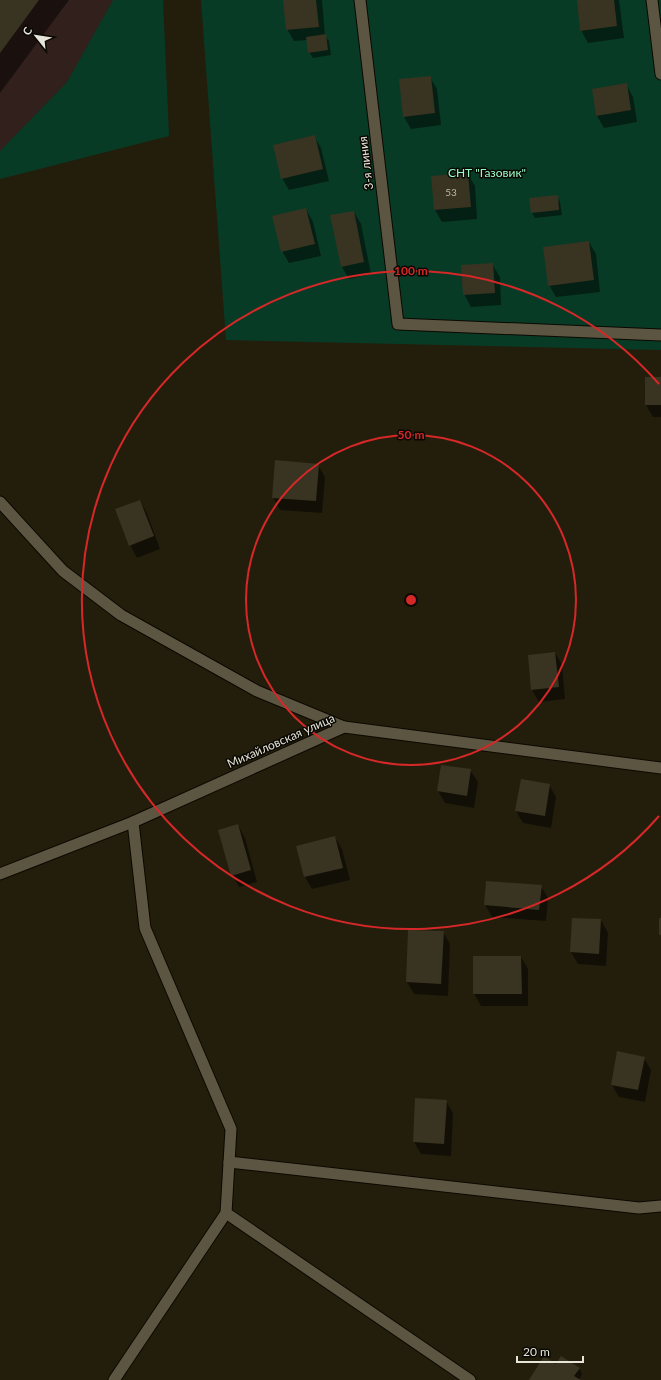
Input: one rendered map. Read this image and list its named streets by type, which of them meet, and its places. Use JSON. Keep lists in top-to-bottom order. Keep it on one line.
{"streets":{"street":["3-я линия","Михайловская улица"]},"parks":["СНТ \"Газовик\""],"house_numbers":["53"],"scale_bar":"20 m","north":"top left","rings":["100 m","50 m"]}
